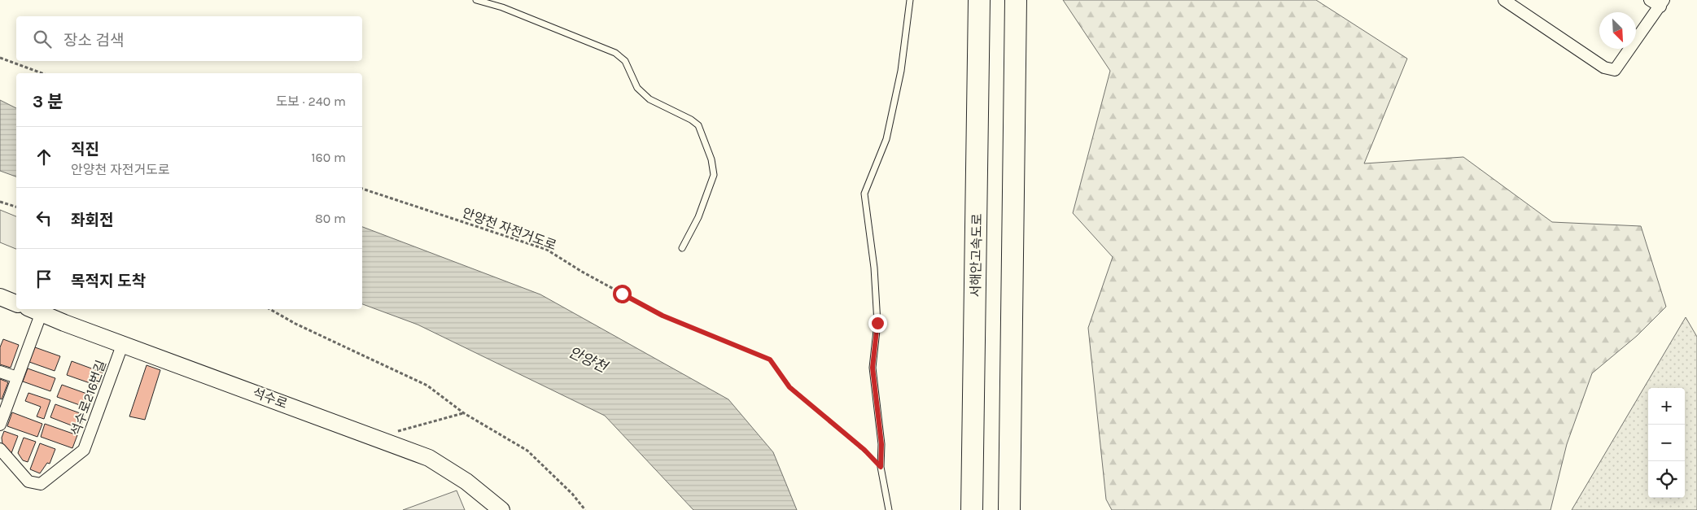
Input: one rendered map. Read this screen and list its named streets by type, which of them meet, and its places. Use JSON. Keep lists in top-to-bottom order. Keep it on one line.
{"streets":{"highway":["서해안고속도로"],"street":["석수로216번길","석수로"],"path":["안양천 자전거도로"]},"crossings":[["석수로216번길","석수로"]],"water":["안양천"],"north":"bottom right","page":{"search":"장소 검색","heading":["3 분","도보 · 240 m"],"list":[["직진","안양천 자전거도로","160 m"],["좌회전","80 m"],"목적지 도착"],"map_buttons":["+","−"]}}
